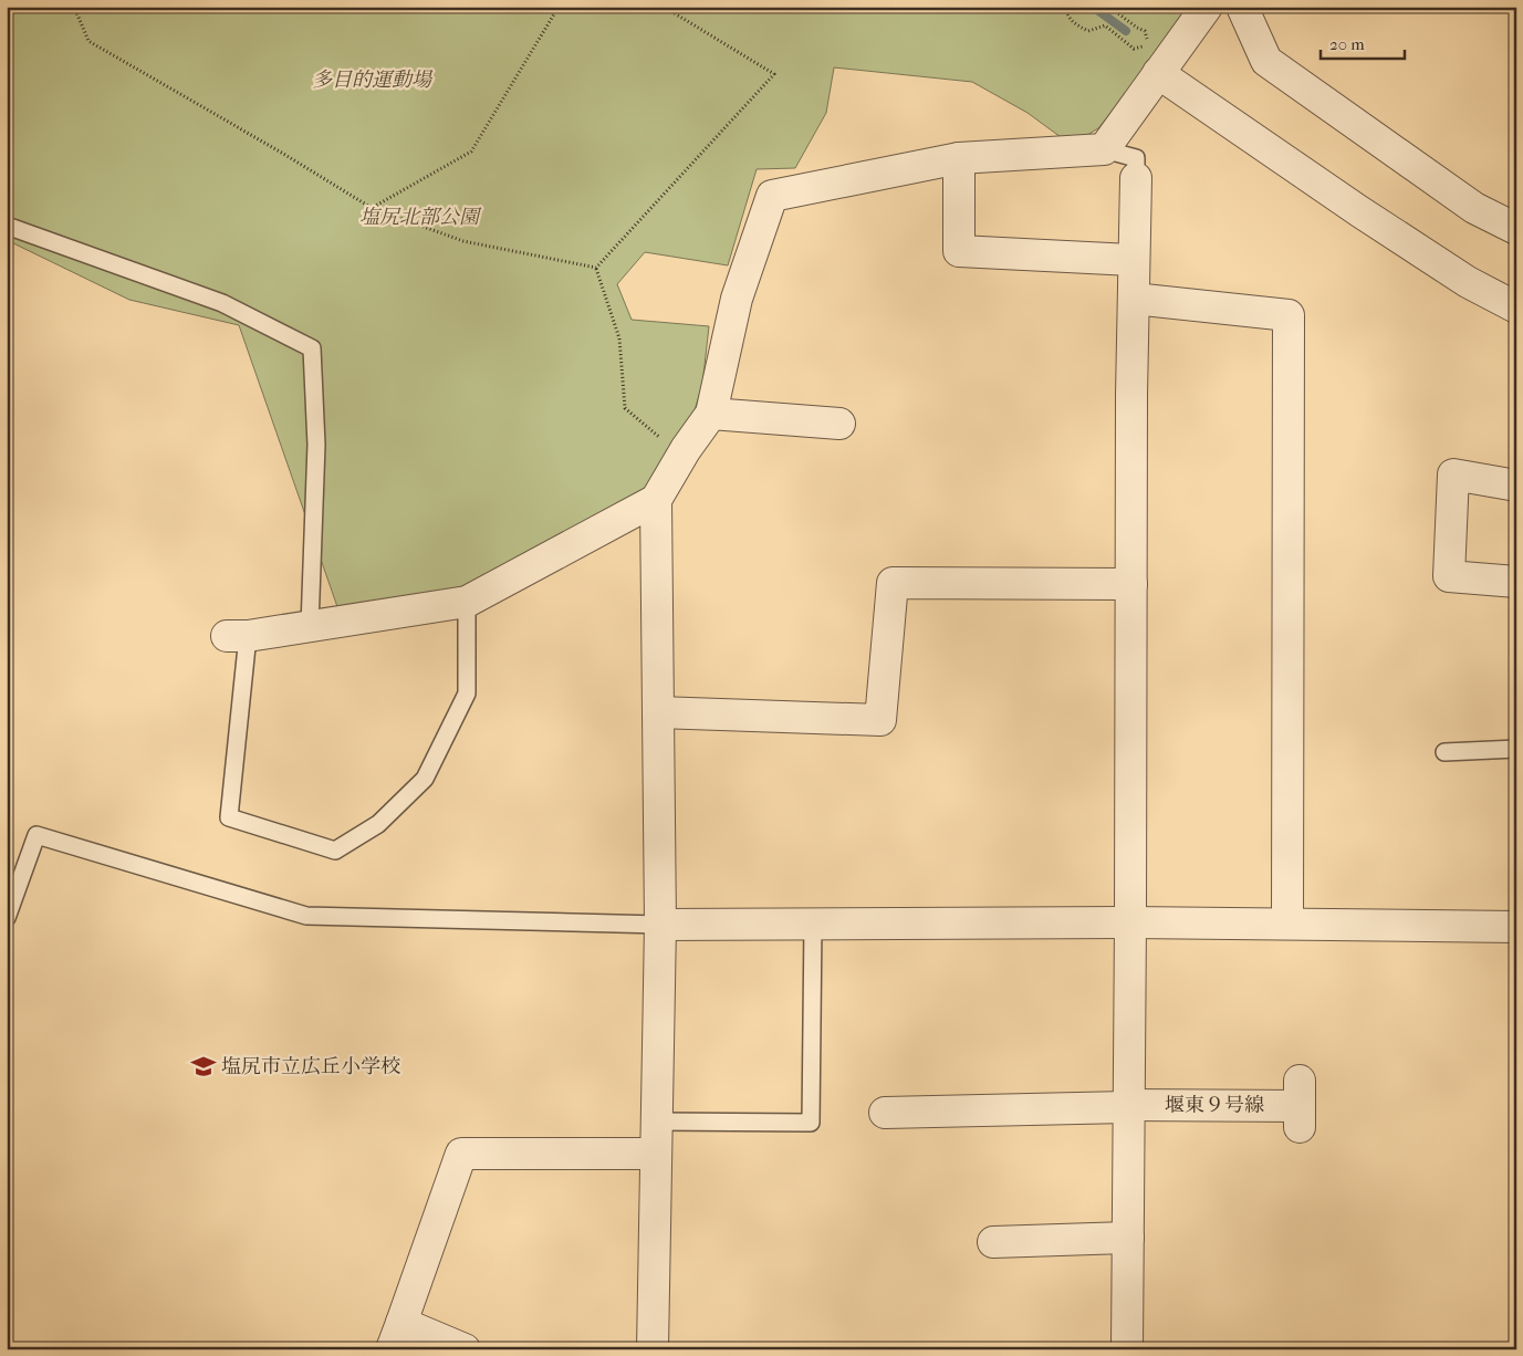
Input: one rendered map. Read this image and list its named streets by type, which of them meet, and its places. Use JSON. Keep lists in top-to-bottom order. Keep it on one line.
{"streets":{"street":["堰東９号線"]},"parks":["多目的運動場","塩尻北部公園"],"places":{"school or university":["塩尻市立広丘小学校"]},"scale_bar":"20 m"}
